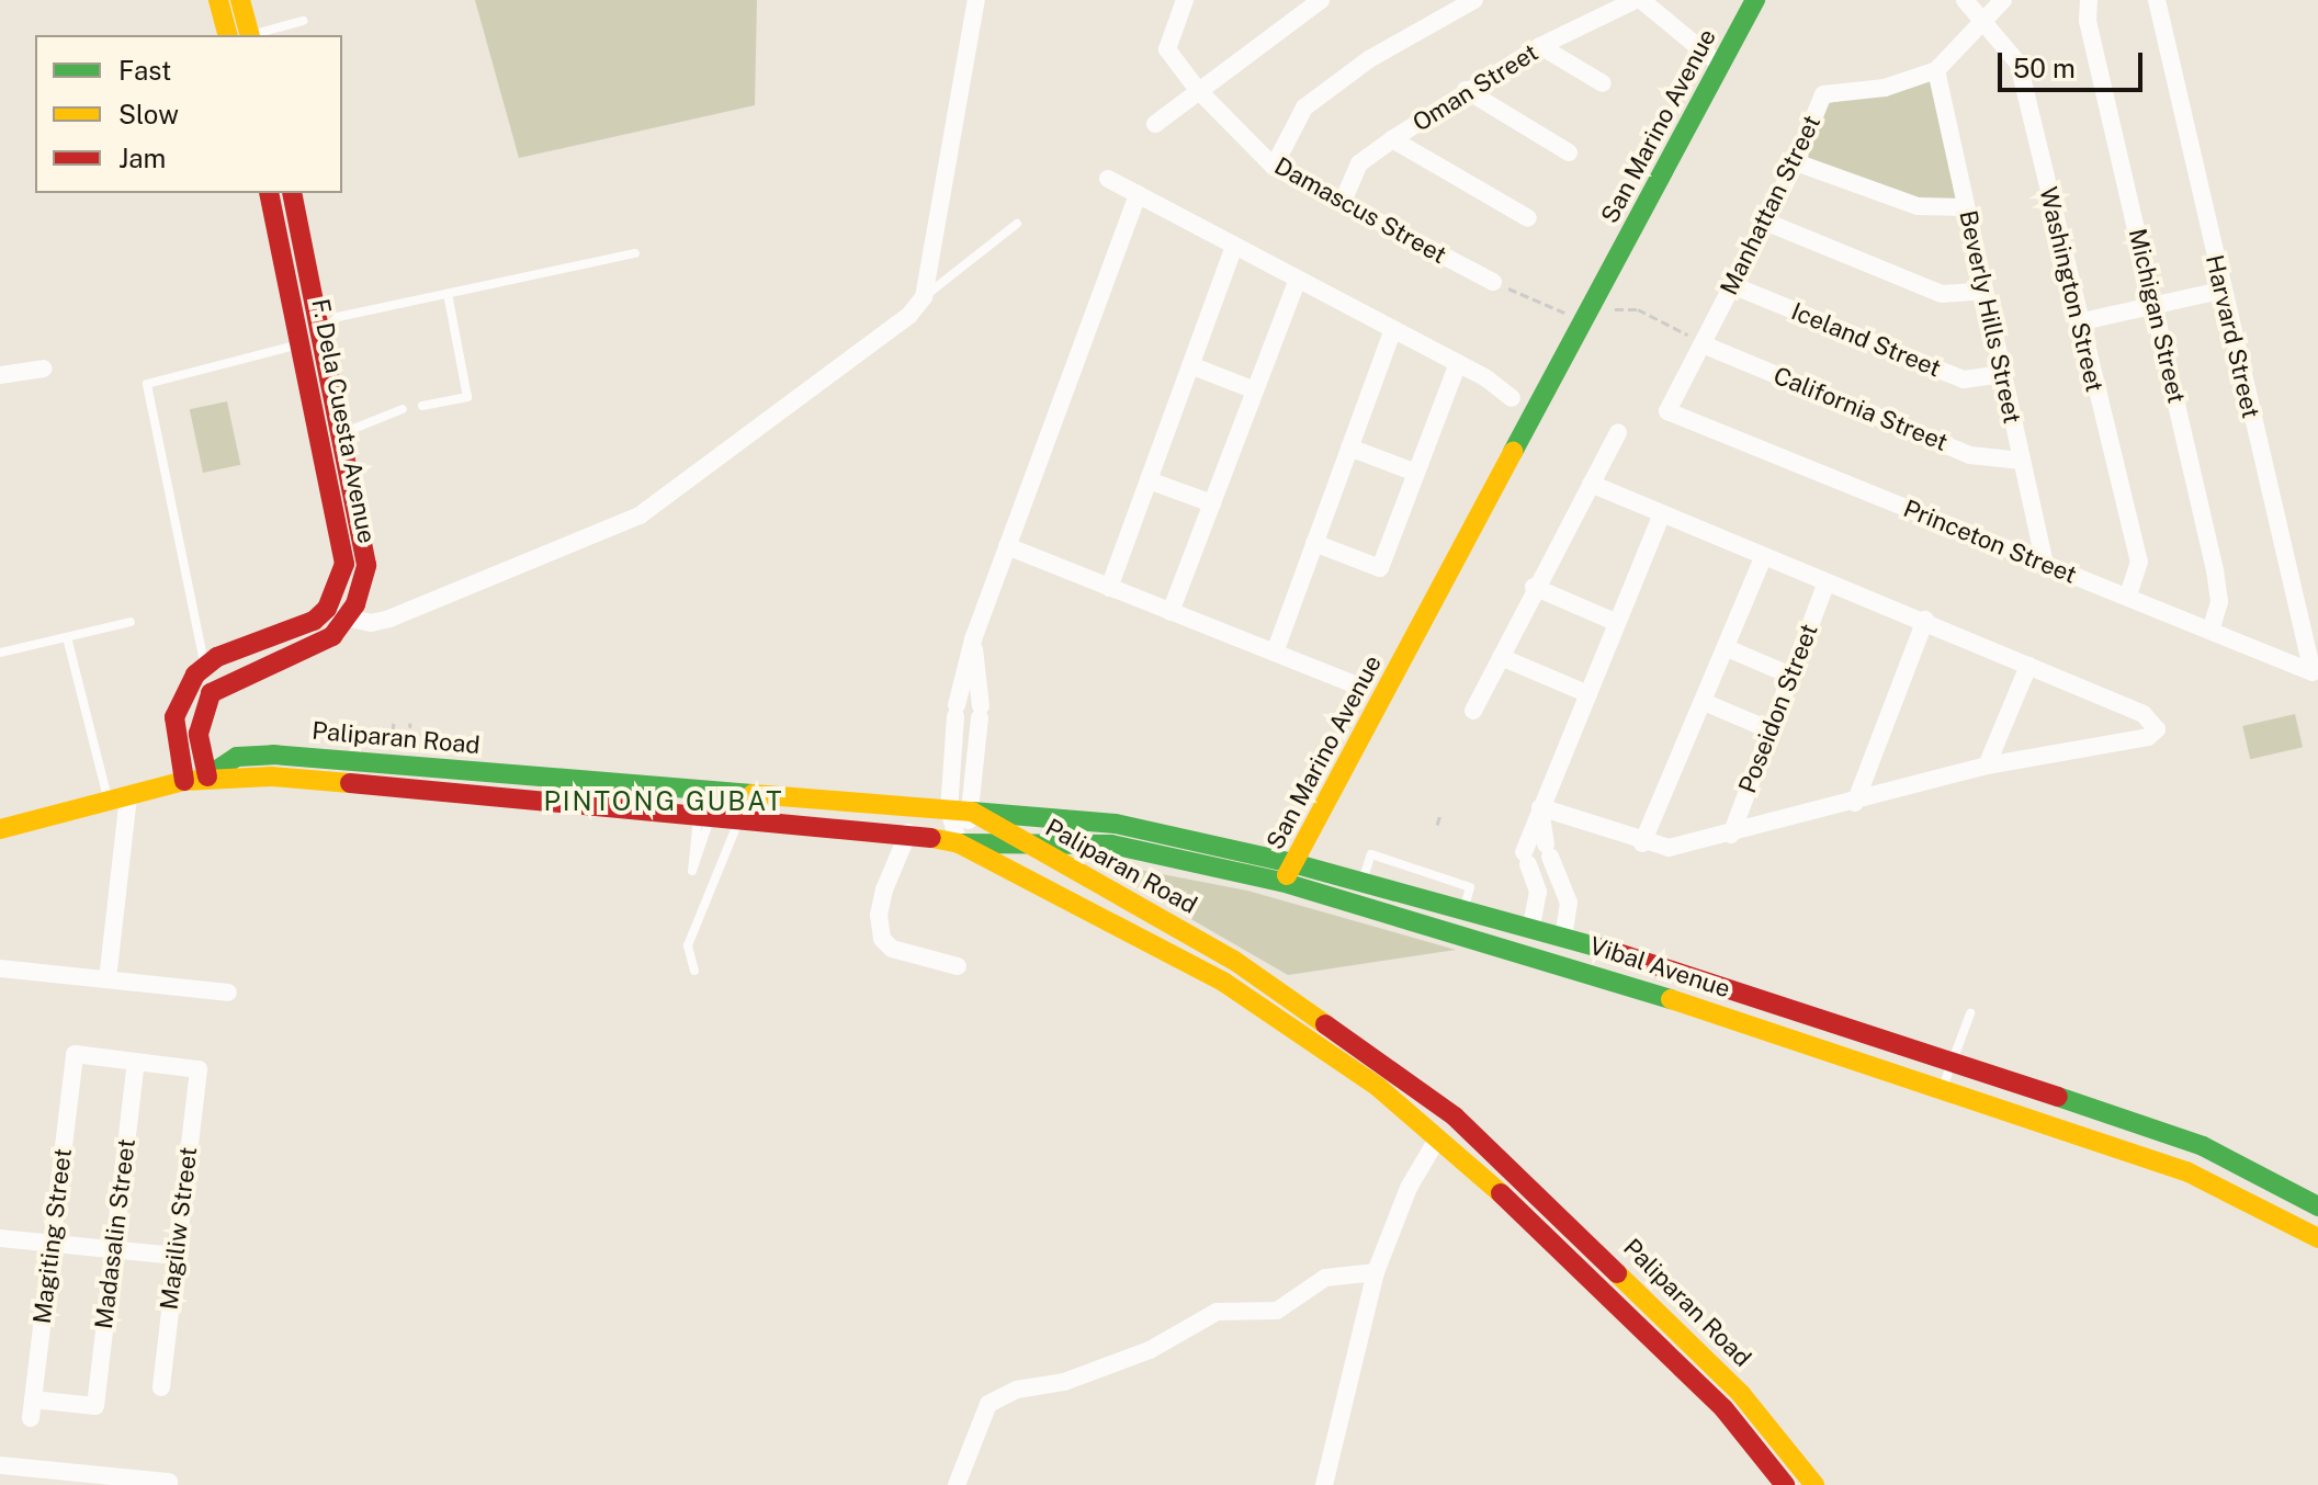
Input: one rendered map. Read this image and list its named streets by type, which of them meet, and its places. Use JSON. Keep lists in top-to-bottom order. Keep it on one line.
{"streets":{"main road":["San Marino Avenue","F. Dela Cuesta Avenue","Paliparan Road","Vibal Avenue"],"street":["Oman Street","Manhattan Street","Damascus Street","Washington Street","Michigan Street","Beverly Hills Street","Harvard Street","Iceland Street","California Street","Princeton Street","Poseidon Street","Magiliw Street","Madasalin Street","Magiting Street"]},"crossings":[["Oman Street","Damascus Street"],["San Marino Avenue","Vibal Avenue"],["Manhattan Street","Washington Street"],["Manhattan Street","Beverly Hills Street"],["Manhattan Street","Iceland Street"],["Manhattan Street","California Street"],["Manhattan Street","Princeton Street"],["Washington Street","Princeton Street"],["Michigan Street","Princeton Street"],["Beverly Hills Street","Iceland Street"],["Beverly Hills Street","California Street"],["Beverly Hills Street","Princeton Street"],["Harvard Street","Princeton Street"],["Paliparan Road","Vibal Avenue"],["Magiliw Street","Madasalin Street"],["Magiliw Street","Magiting Street"],["Madasalin Street","Magiting Street"]],"districts":["PINTONG GUBAT"],"legend":["Fast","Slow","Jam"],"scale_bar":"50 m"}
